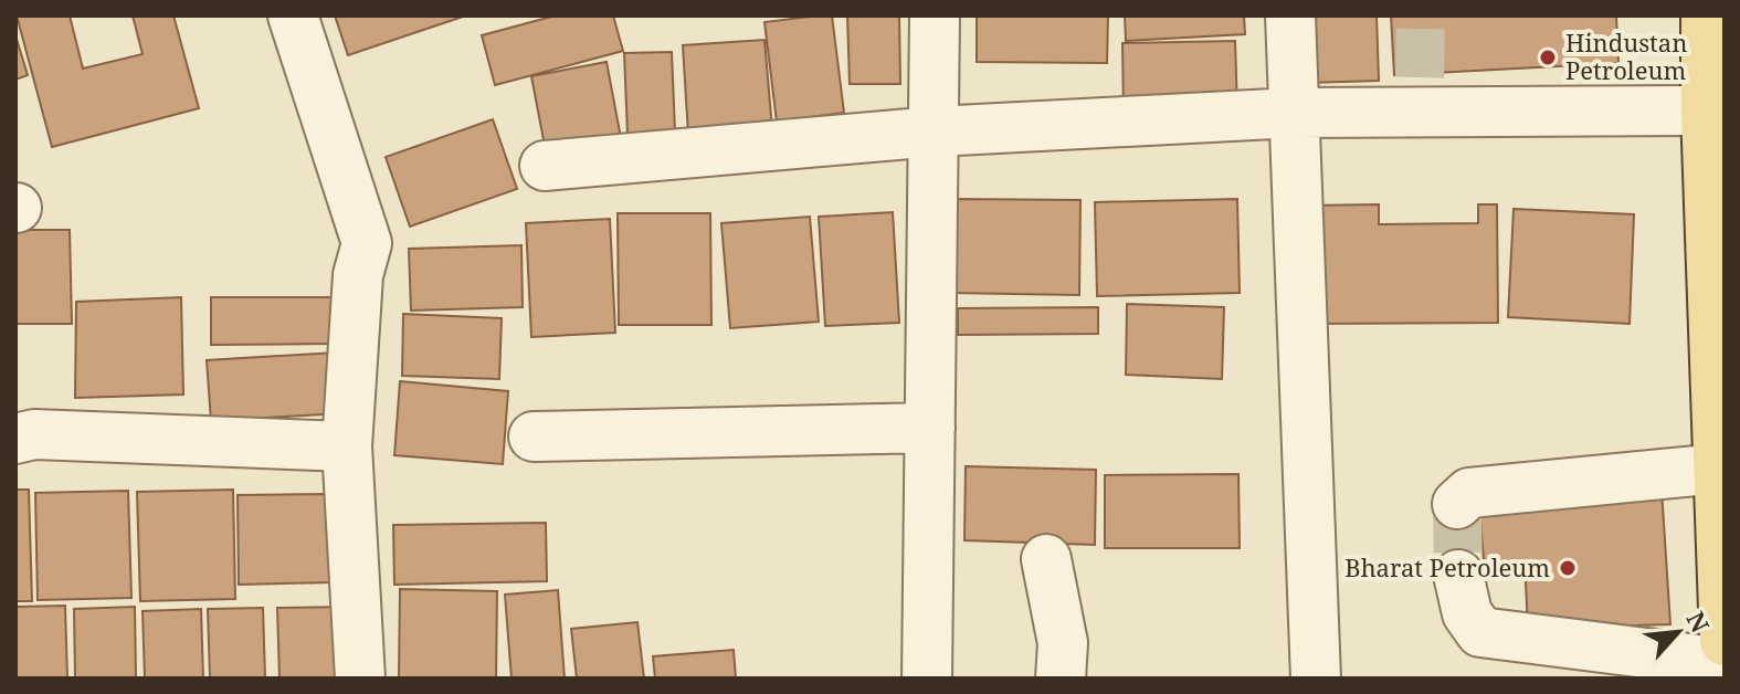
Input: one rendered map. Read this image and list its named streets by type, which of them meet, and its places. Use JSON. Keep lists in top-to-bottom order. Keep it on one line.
{"places":["Hindustan Petroleum","Bharat Petroleum"],"north":"top right"}
